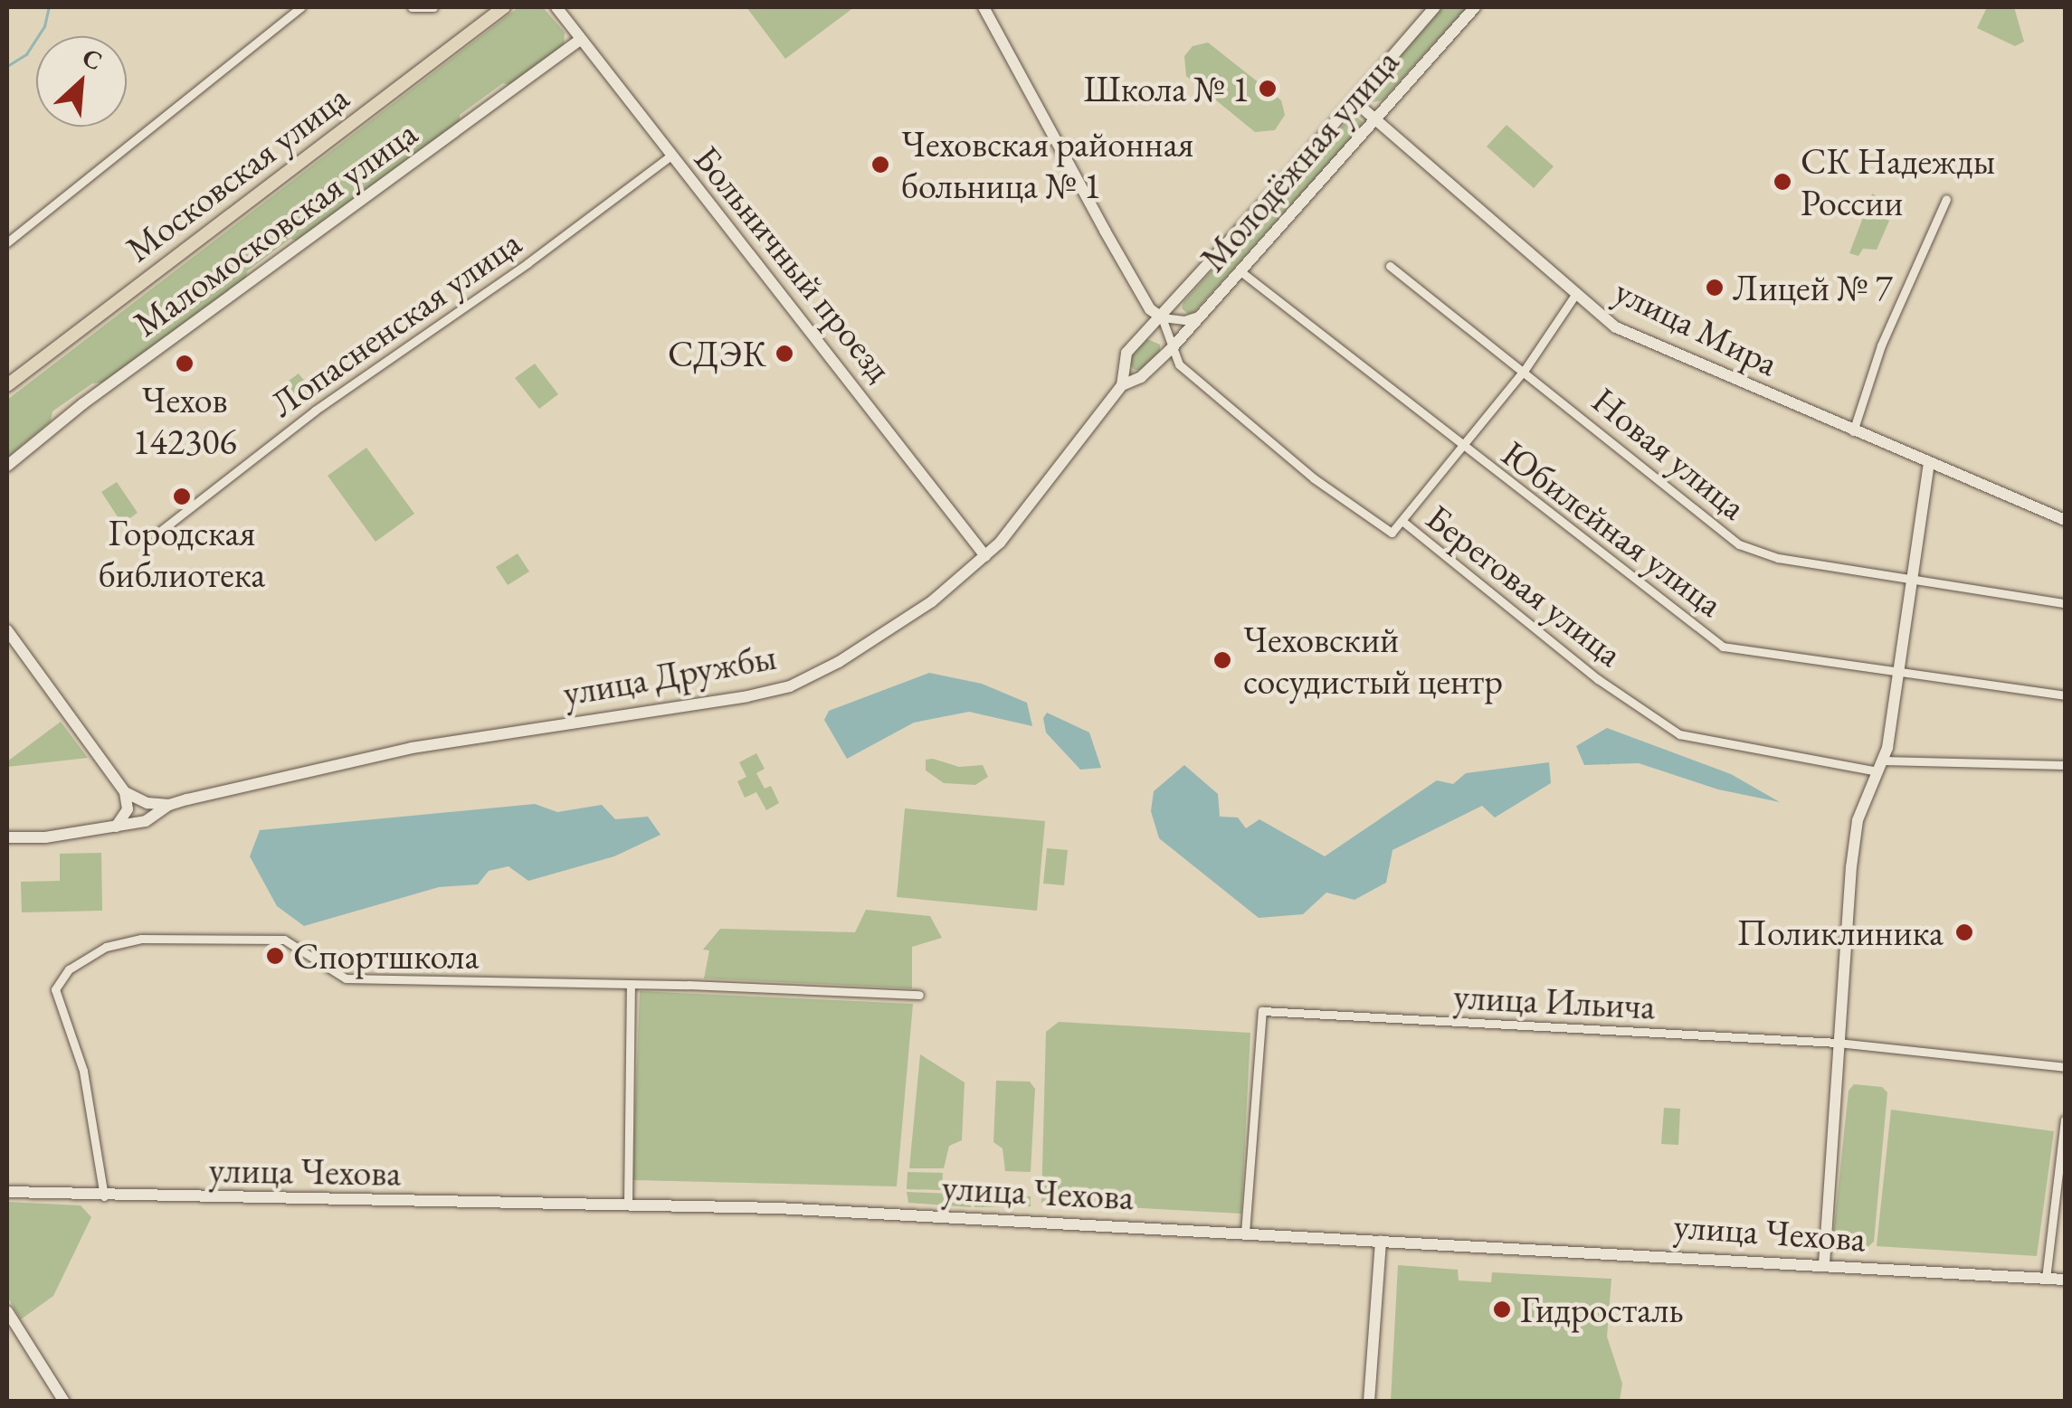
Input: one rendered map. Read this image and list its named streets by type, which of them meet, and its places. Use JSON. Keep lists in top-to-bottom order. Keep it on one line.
{"streets":{"main road":["Московская улица"],"street":["Молодёжная улица","Маломосковская улица","Больничный проезд","Лопасненская улица","улица Мира","Новая улица","Юбилейная улица","Береговая улица","улица Дружбы","улица Ильича","улица Чехова"]},"crossings":[["Молодёжная улица","улица Мира"],["Молодёжная улица","Юбилейная улица"],["Молодёжная улица","Береговая улица"],["Молодёжная улица","улица Дружбы"],["Маломосковская улица","Больничный проезд"],["Больничный проезд","Лопасненская улица"],["Больничный проезд","улица Дружбы"],["Береговая улица","улица Дружбы"],["улица Ильича","улица Чехова"]],"places":["Школа № 1","Чеховская районная больница № 1","СК Надежды России","Лицей № 7","СДЭК","Чехов 142306","Городская библиотека","Чеховский сосудистый центр","Поликлиника","Спортшкола","Гидросталь"],"north":"top right"}
